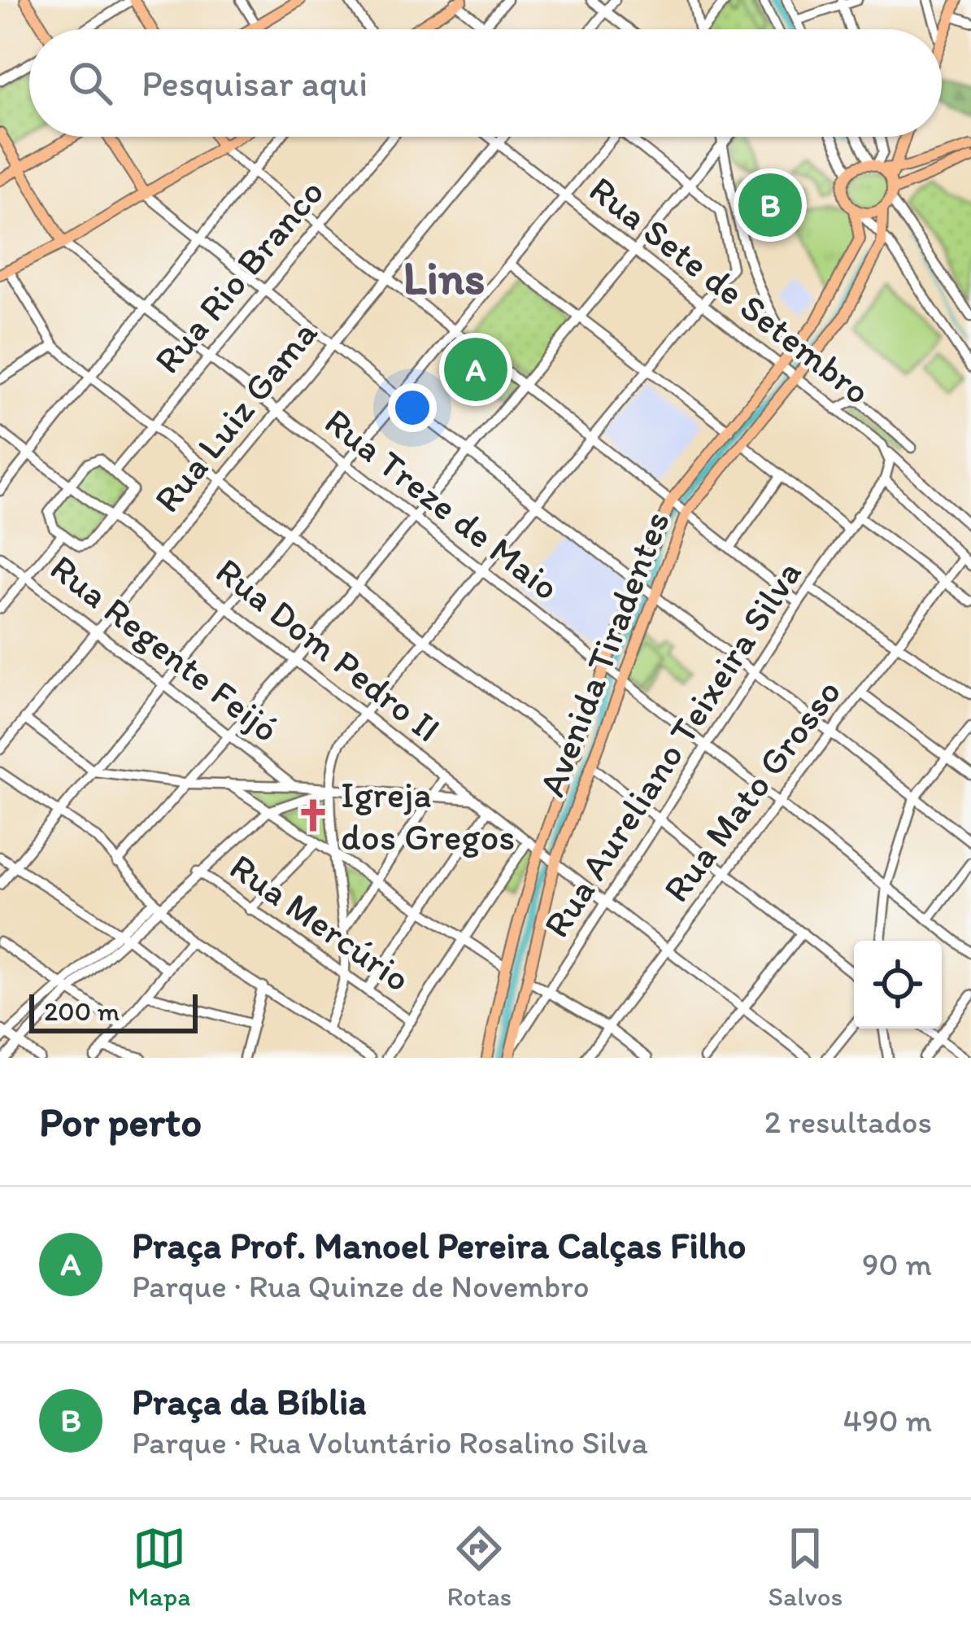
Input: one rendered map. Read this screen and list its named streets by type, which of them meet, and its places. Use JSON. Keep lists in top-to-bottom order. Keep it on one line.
{"streets":{"main road":["Avenida Tiradentes"],"street":["Rua Rio Branco","Rua Sete de Setembro","Rua Luiz Gama","Rua Treze de Maio","Rua Regente Feijó","Rua Dom Pedro II","Rua Aureliano Teixeira Silva","Rua Mato Grosso","Rua Mercúrio"]},"crossings":[["Rua Rio Branco","Rua Treze de Maio"],["Rua Sete de Setembro","Rua Luiz Gama"],["Rua Sete de Setembro","Avenida Tiradentes"],["Rua Sete de Setembro","Rua Aureliano Teixeira Silva"],["Rua Luiz Gama","Rua Treze de Maio"],["Rua Luiz Gama","Rua Regente Feijó"],["Rua Luiz Gama","Rua Dom Pedro II"],["Rua Treze de Maio","Avenida Tiradentes"],["Rua Treze de Maio","Rua Aureliano Teixeira Silva"],["Rua Treze de Maio","Rua Mato Grosso"],["Rua Regente Feijó","Avenida Tiradentes"],["Rua Dom Pedro II","Avenida Tiradentes"],["Rua Dom Pedro II","Rua Aureliano Teixeira Silva"],["Rua Dom Pedro II","Rua Mato Grosso"],["Avenida Tiradentes","Rua Aureliano Teixeira Silva"]],"districts":["Lins"],"places":{"church":["Igreja dos Gregos"]},"scale_bar":"200 m","page":{"search":"Pesquisar aqui","pins":["B","A"],"scale":"200 m","heading":["Por perto","2 resultados"],"list":[{"mark":"A","name":"Praça Prof. Manoel Pereira Calças Filho","note":"Parque · Rua Quinze de Novembro","value":"90 m"},{"mark":"B","name":"Praça da Bíblia","note":"Parque · Rua Voluntário Rosalino Silva","value":"490 m"}],"nav":["Mapa","Rotas","Salvos"]}}
